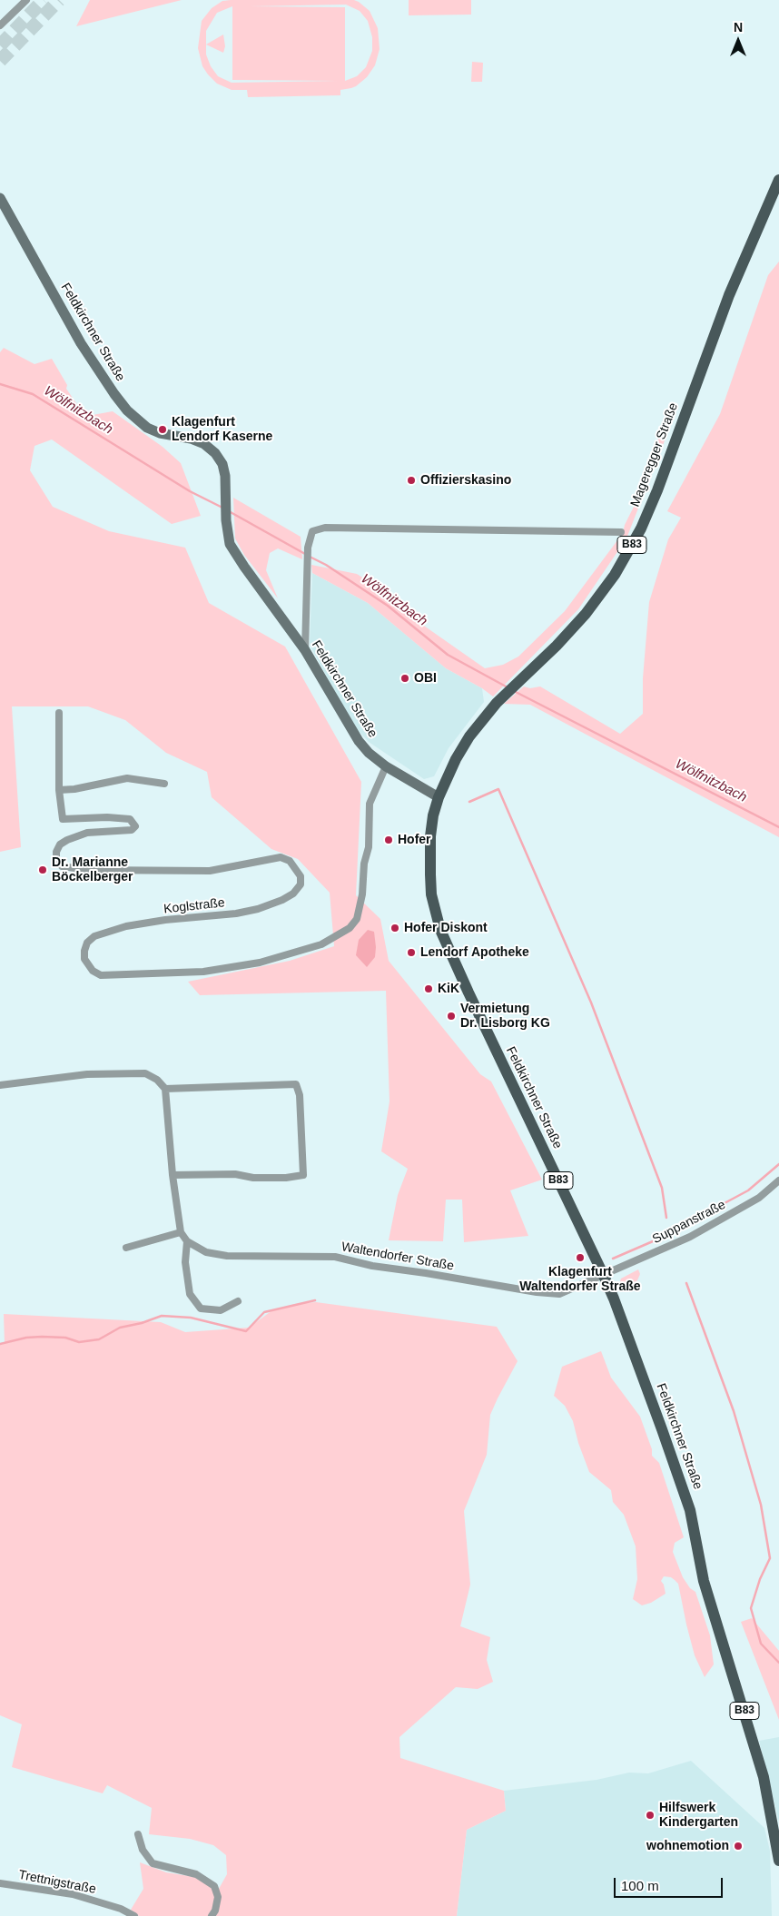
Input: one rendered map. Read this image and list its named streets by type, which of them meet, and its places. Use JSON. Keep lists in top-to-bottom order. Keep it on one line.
{"streets":{"main road":["Feldkirchner Straße","Mageregger Straße","B83"],"street":["Koglstraße","Suppanstraße","Waltendorfer Straße","Trettnigstraße"]},"crossings":[["Feldkirchner Straße","Mageregger Straße"],["Feldkirchner Straße","Koglstraße"],["Feldkirchner Straße","Suppanstraße"],["Feldkirchner Straße","Waltendorfer Straße"],["Suppanstraße","Waltendorfer Straße"]],"water":["Wölfnitzbach"],"places":["Klagenfurt Lendorf Kaserne","Offizierskasino","OBI","Hofer","Dr. Marianne Böckelberger","Hofer Diskont","Lendorf Apotheke","KiK","Vermietung Dr. Lisborg KG","Klagenfurt Waltendorfer Straße","Hilfswerk Kindergarten","wohnemotion"],"scale_bar":"100 m","north":"top"}
